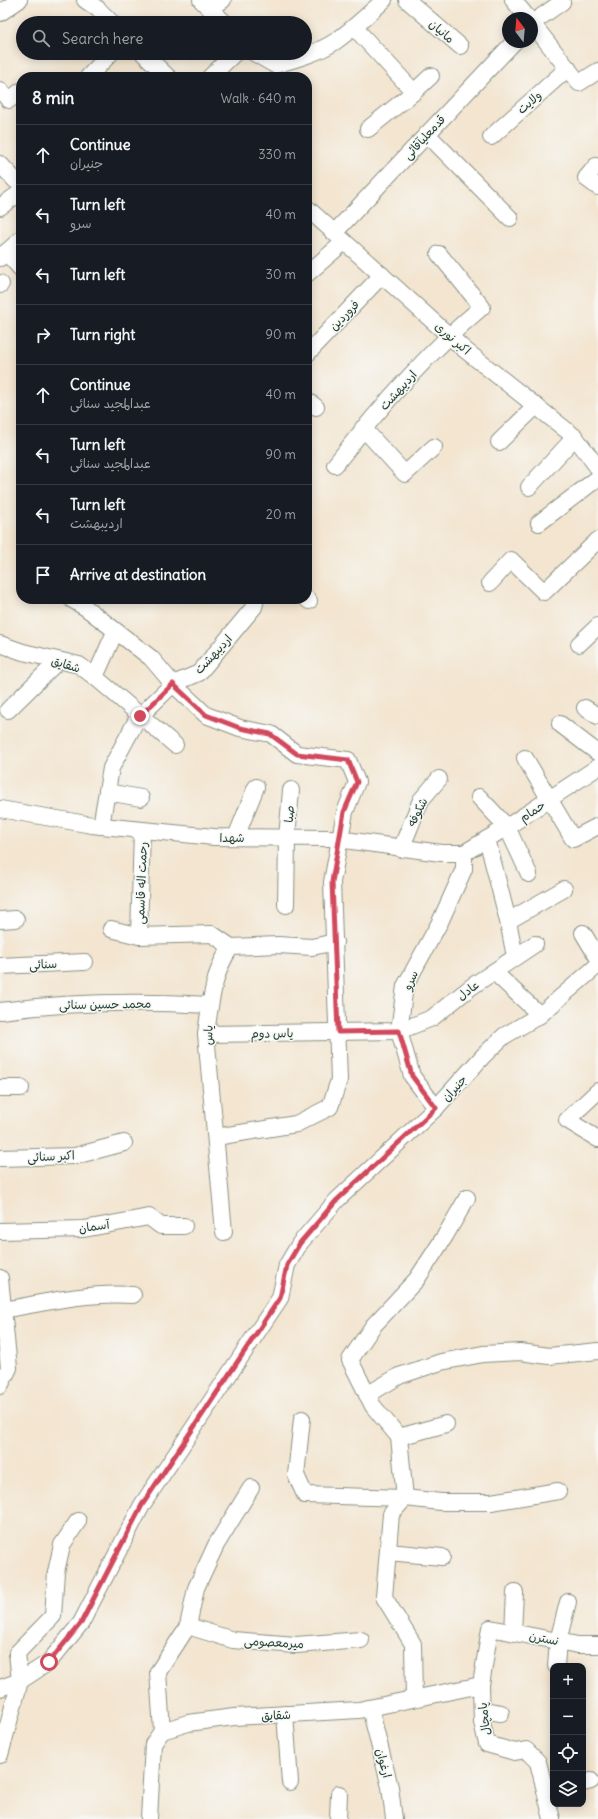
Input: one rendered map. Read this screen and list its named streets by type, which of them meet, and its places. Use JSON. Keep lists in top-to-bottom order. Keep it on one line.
{"streets":{"street":["مانیان","ولایت","قدمعلیآقائی","فروردین","اکبر نوری","اردیبهشت","شقایق","حمام","شکوفه","صبا","شهدا","رحمت اله قاسمی","سنائی","سرو","عادل","محمد حسین سنائی","یاس دوم","یاس","جنیران","اکبر سنائی","آسمان","نسترن","میرمعصومی","پامچال","ارغوان"]},"crossings":[["قدمعلیآقائی","اکبر نوری"],["فروردین","اکبر نوری"],["اکبر نوری","اردیبهشت"],["اردیبهشت","شقایق"],["اردیبهشت","شهدا"],["شقایق","پامچال"],["شقایق","ارغوان"],["حمام","شهدا"],["حمام","سرو"],["شکوفه","شهدا"],["صبا","شهدا"],["شهدا","رحمت اله قاسمی"],["شهدا","سرو"],["سرو","عادل"],["سرو","یاس دوم"],["سرو","جنیران"],["عادل","یاس دوم"],["محمد حسین سنائی","یاس"],["یاس دوم","یاس"],["نسترن","پامچال"]],"north":"top","page":{"search":"Search here","heading":["8 min","Walk · 640 m"],"list":[["Continue","جنیران","330 m"],["Turn left","سرو","40 m"],["Turn left","30 m"],["Turn right","90 m"],["Continue","عبدالمجید سنائی","40 m"],["Turn left","عبدالمجید سنائی","90 m"],["Turn left","اردیبهشت","20 m"],"Arrive at destination"],"map_buttons":["+","−"]}}
